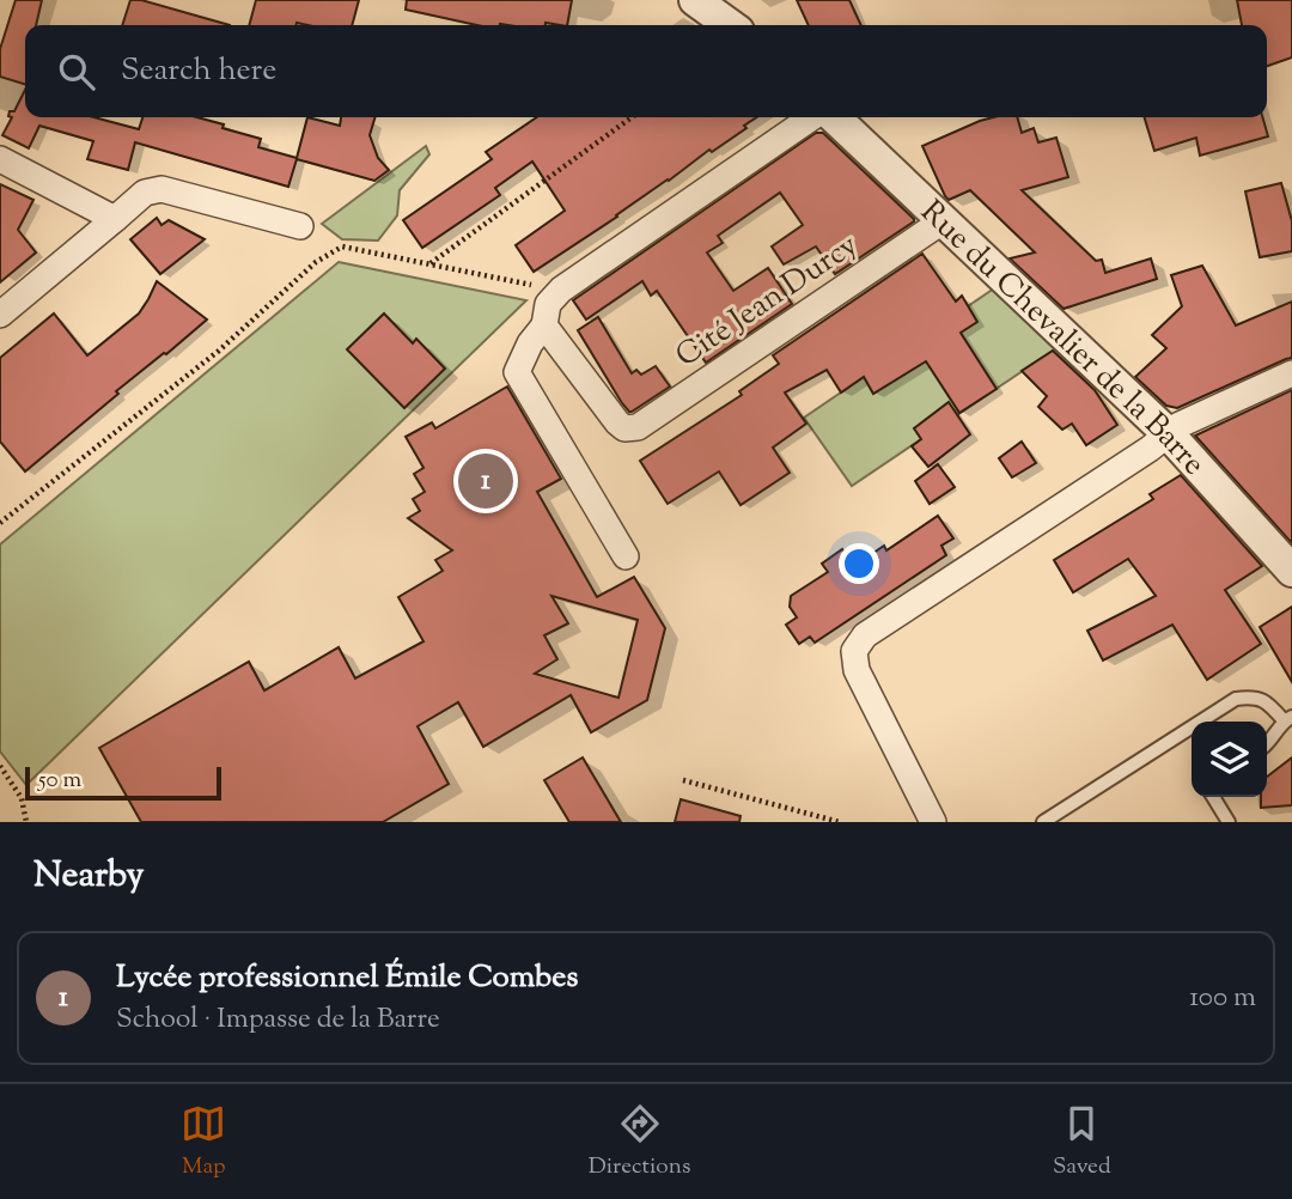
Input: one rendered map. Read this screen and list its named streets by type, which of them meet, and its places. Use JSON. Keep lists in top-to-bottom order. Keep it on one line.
{"streets":{"street":["Cité Jean Durcy","Rue du Chevalier de la Barre"]},"crossings":[["Cité Jean Durcy","Rue du Chevalier de la Barre"]],"scale_bar":"50 m","page":{"search":"Search here","pins":"1","scale":"50 m","heading":"Nearby","list":[{"mark":"1","name":"Lycée professionnel Émile Combes","note":"School · Impasse de la Barre","value":"100 m"}],"nav":["Map","Directions","Saved"]}}
